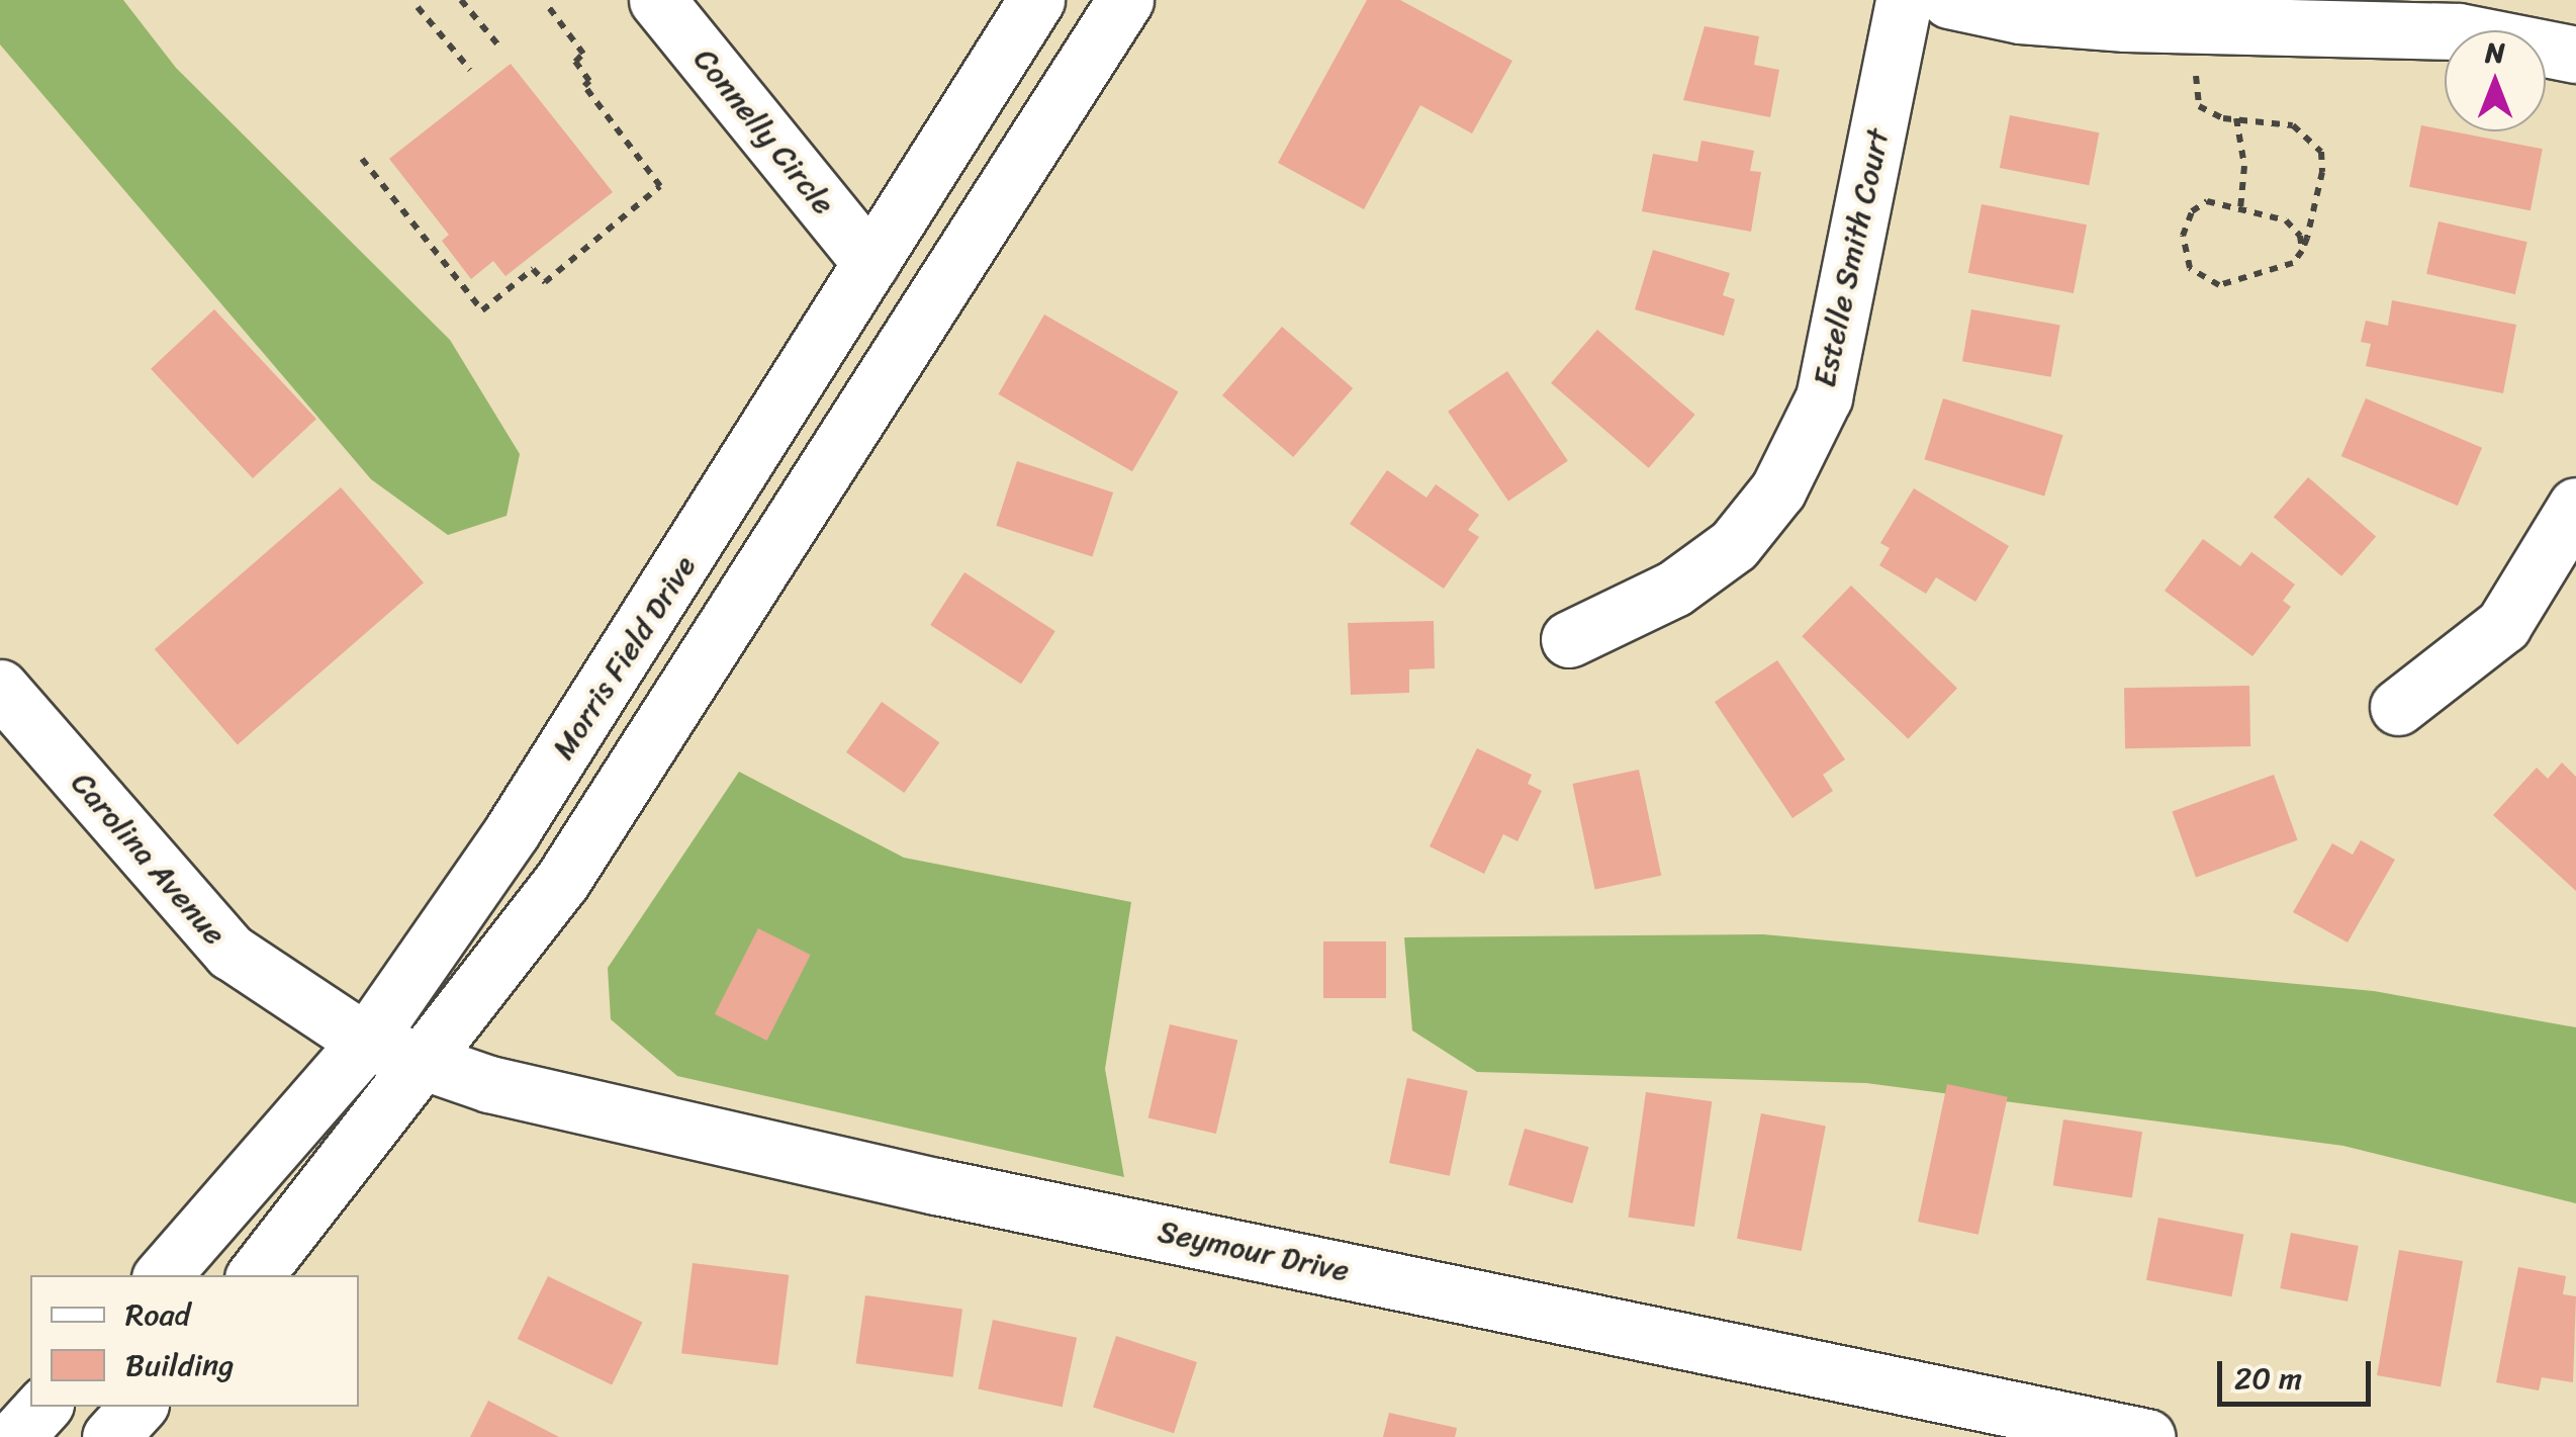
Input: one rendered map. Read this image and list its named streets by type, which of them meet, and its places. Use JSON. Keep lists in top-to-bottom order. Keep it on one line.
{"streets":{"street":["Connelly Circle","Estelle Smith Court","Morris Field Drive","Carolina Avenue","Seymour Drive"]},"crossings":[["Connelly Circle","Morris Field Drive"],["Morris Field Drive","Carolina Avenue"],["Morris Field Drive","Seymour Drive"],["Carolina Avenue","Seymour Drive"]],"legend":["Road","Building"],"scale_bar":"20 m","north":"top"}
